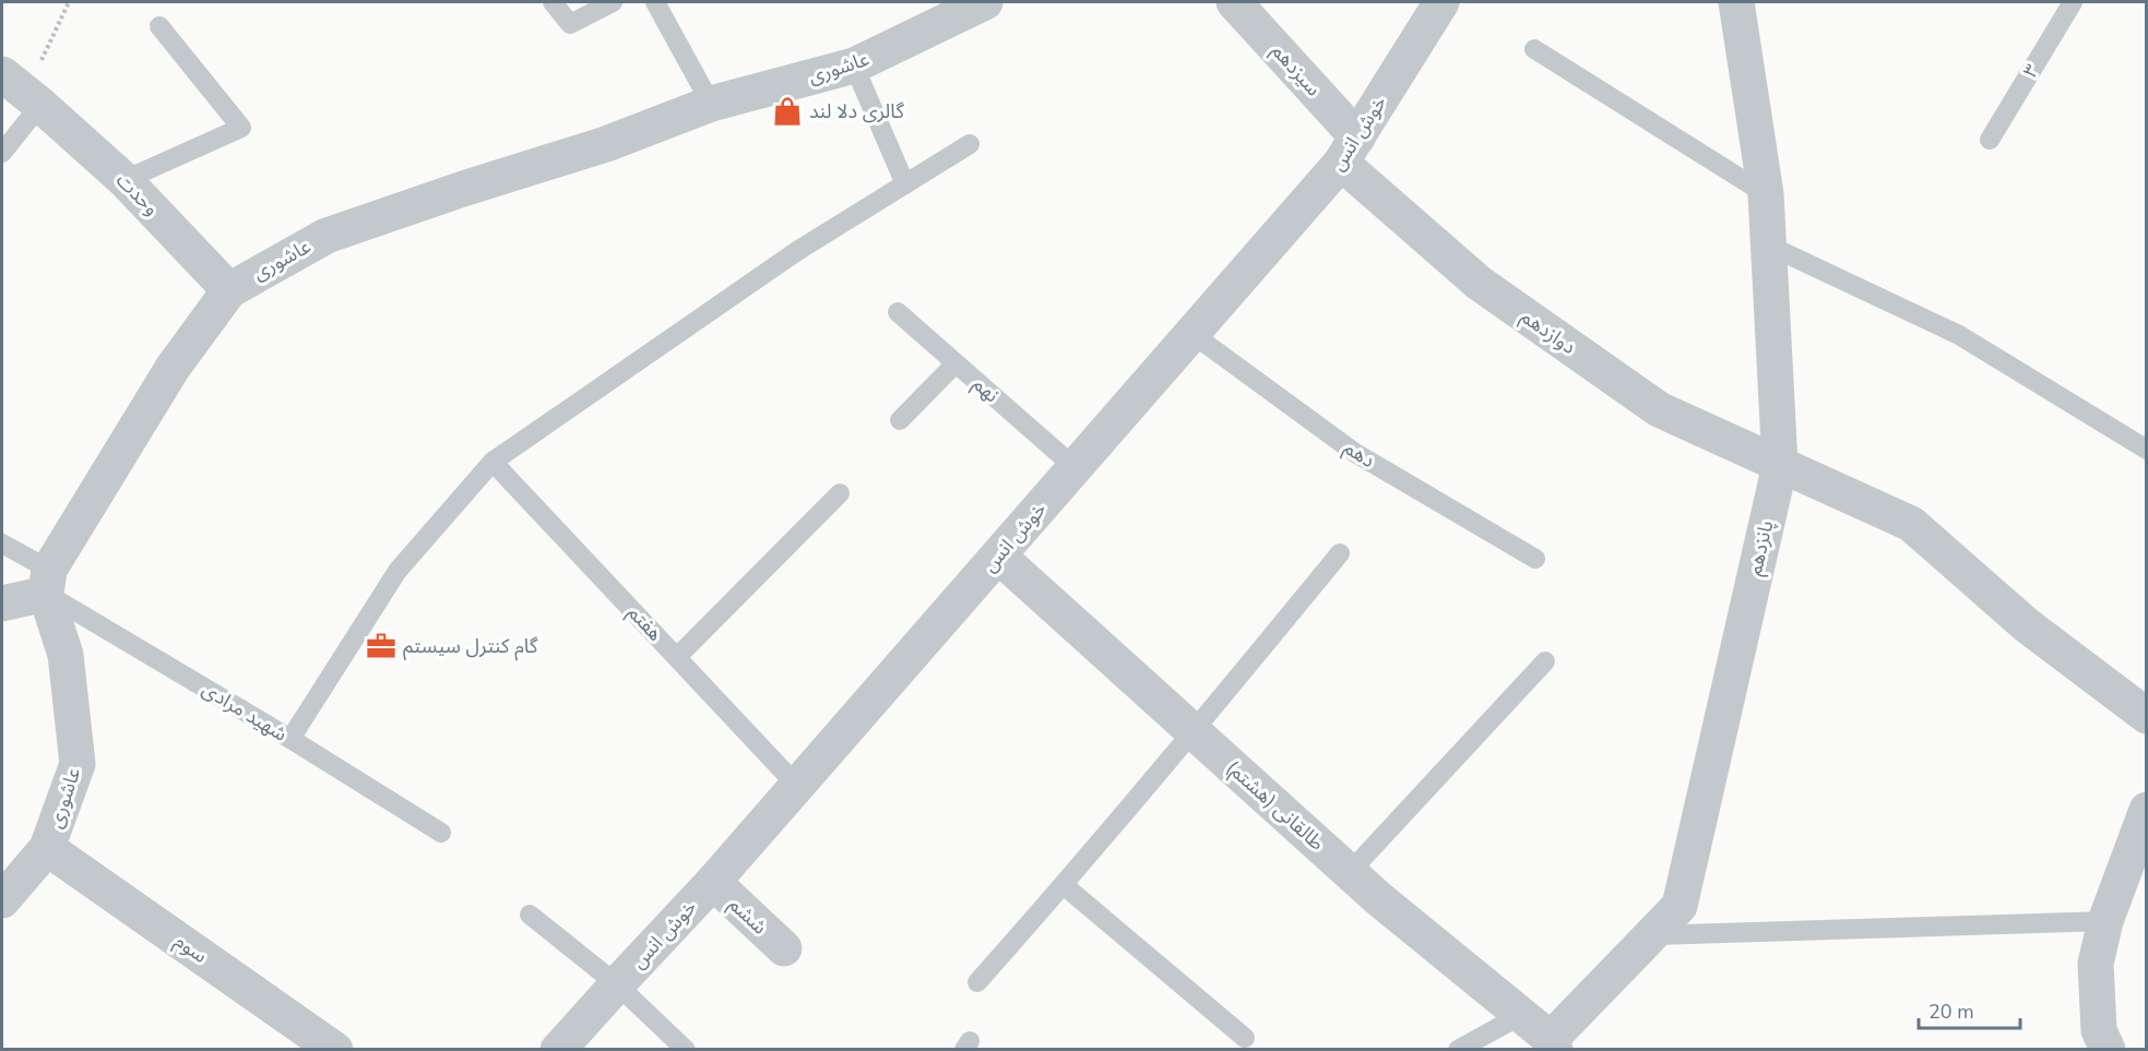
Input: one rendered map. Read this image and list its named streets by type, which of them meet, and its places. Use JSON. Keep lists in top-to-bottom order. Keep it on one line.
{"streets":{"street":["عاشوری","سیزدهم","خوش انس","وحدت","دوازدهم","پانزدهم","طالقانی (هشتم)","ششم","سوم"],"lane":["۳","نهم","دهم","هفتم","شهید مرادی"]},"crossings":[["عاشوری","وحدت"],["عاشوری","شهید مرادی"],["عاشوری","سوم"],["سیزدهم","خوش انس"],["سیزدهم","دوازدهم"],["خوش انس","دوازدهم"],["خوش انس","نهم"],["خوش انس","دهم"],["خوش انس","هفتم"],["خوش انس","طالقانی (هشتم)"],["خوش انس","ششم"],["دوازدهم","پانزدهم"],["پانزدهم","طالقانی (هشتم)"]],"places":{"shop":["گالری دلا لند"],"office":["گام کنترل سیستم"]},"scale_bar":"20 m"}
